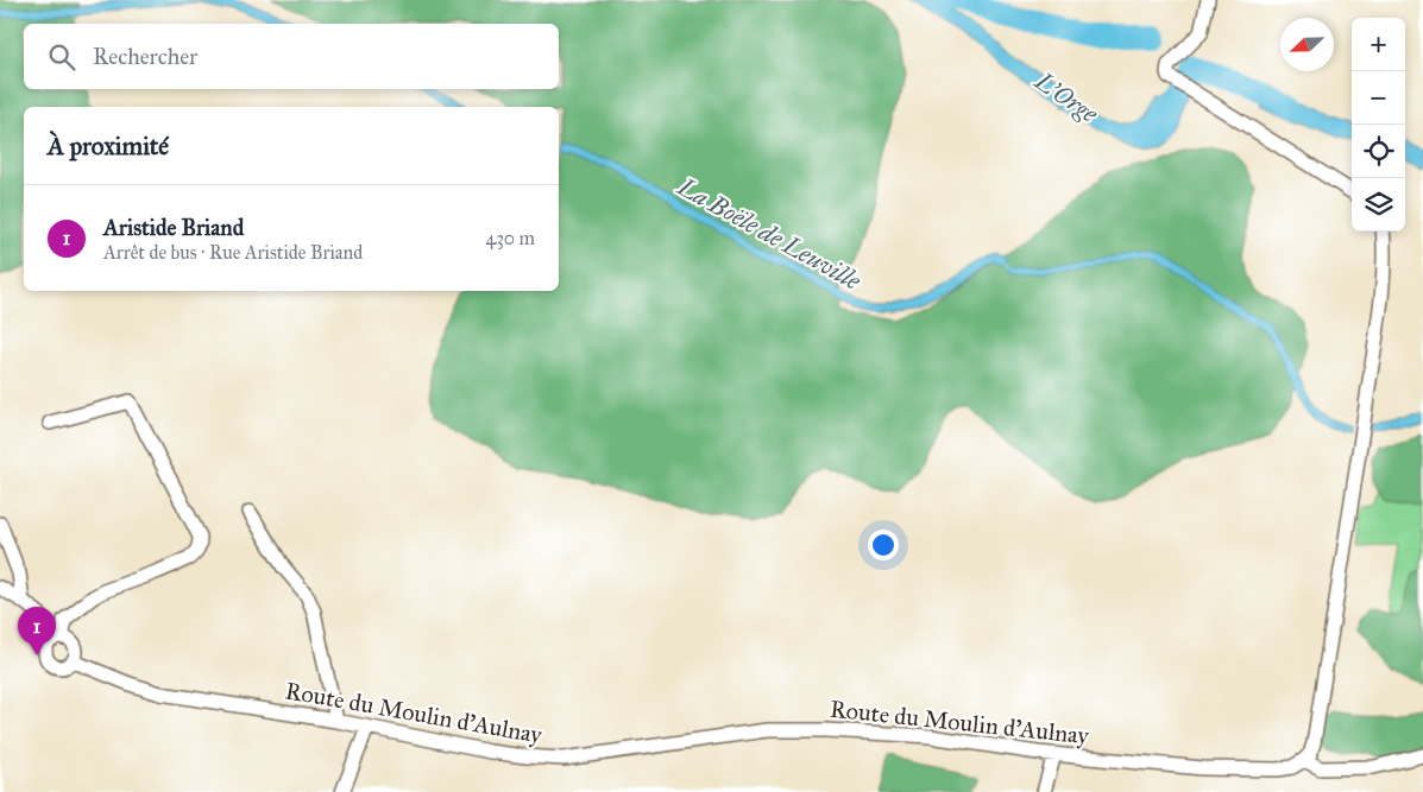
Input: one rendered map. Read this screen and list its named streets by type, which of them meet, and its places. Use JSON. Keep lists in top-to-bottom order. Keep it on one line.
{"streets":{"street":["Route du Moulin d'Aulnay"]},"water":["L'Orge","La Boële de Leuville"],"north":"bottom left","page":{"map_buttons":["+","−"],"search":"Rechercher","heading":"À proximité","list":[{"mark":"1","name":"Aristide Briand","note":"Arrêt de bus · Rue Aristide Briand","value":"430 m"}],"pins":"1"}}
